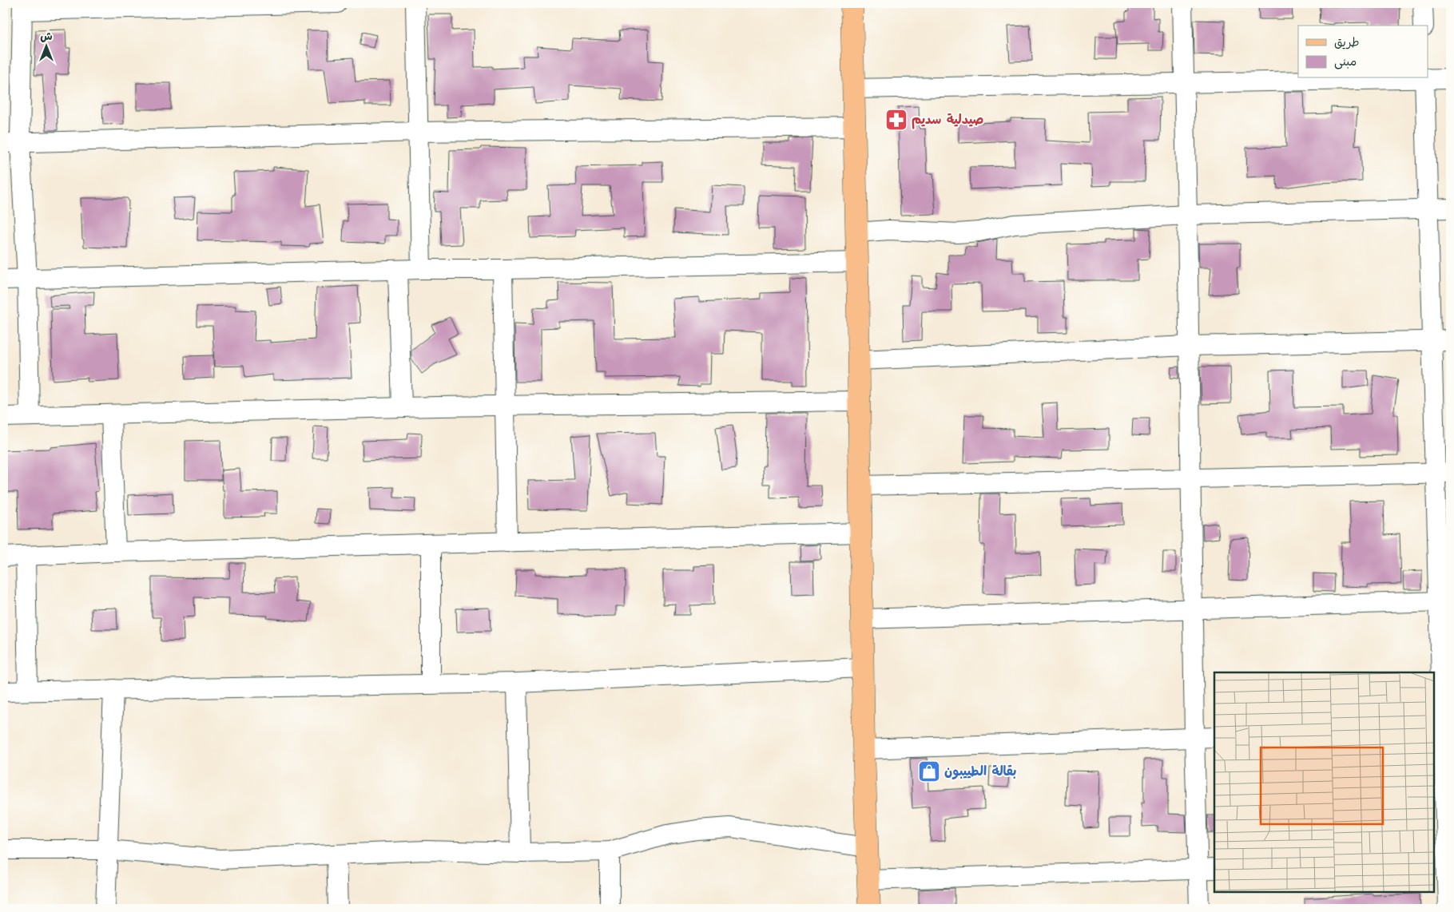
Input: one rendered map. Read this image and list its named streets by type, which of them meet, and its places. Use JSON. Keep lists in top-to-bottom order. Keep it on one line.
{"places":{"pharmacy":["صيدلية سديم"],"shop":["بقالة الطييبون"]},"legend":["طريق","مبنى"],"north":"top"}
